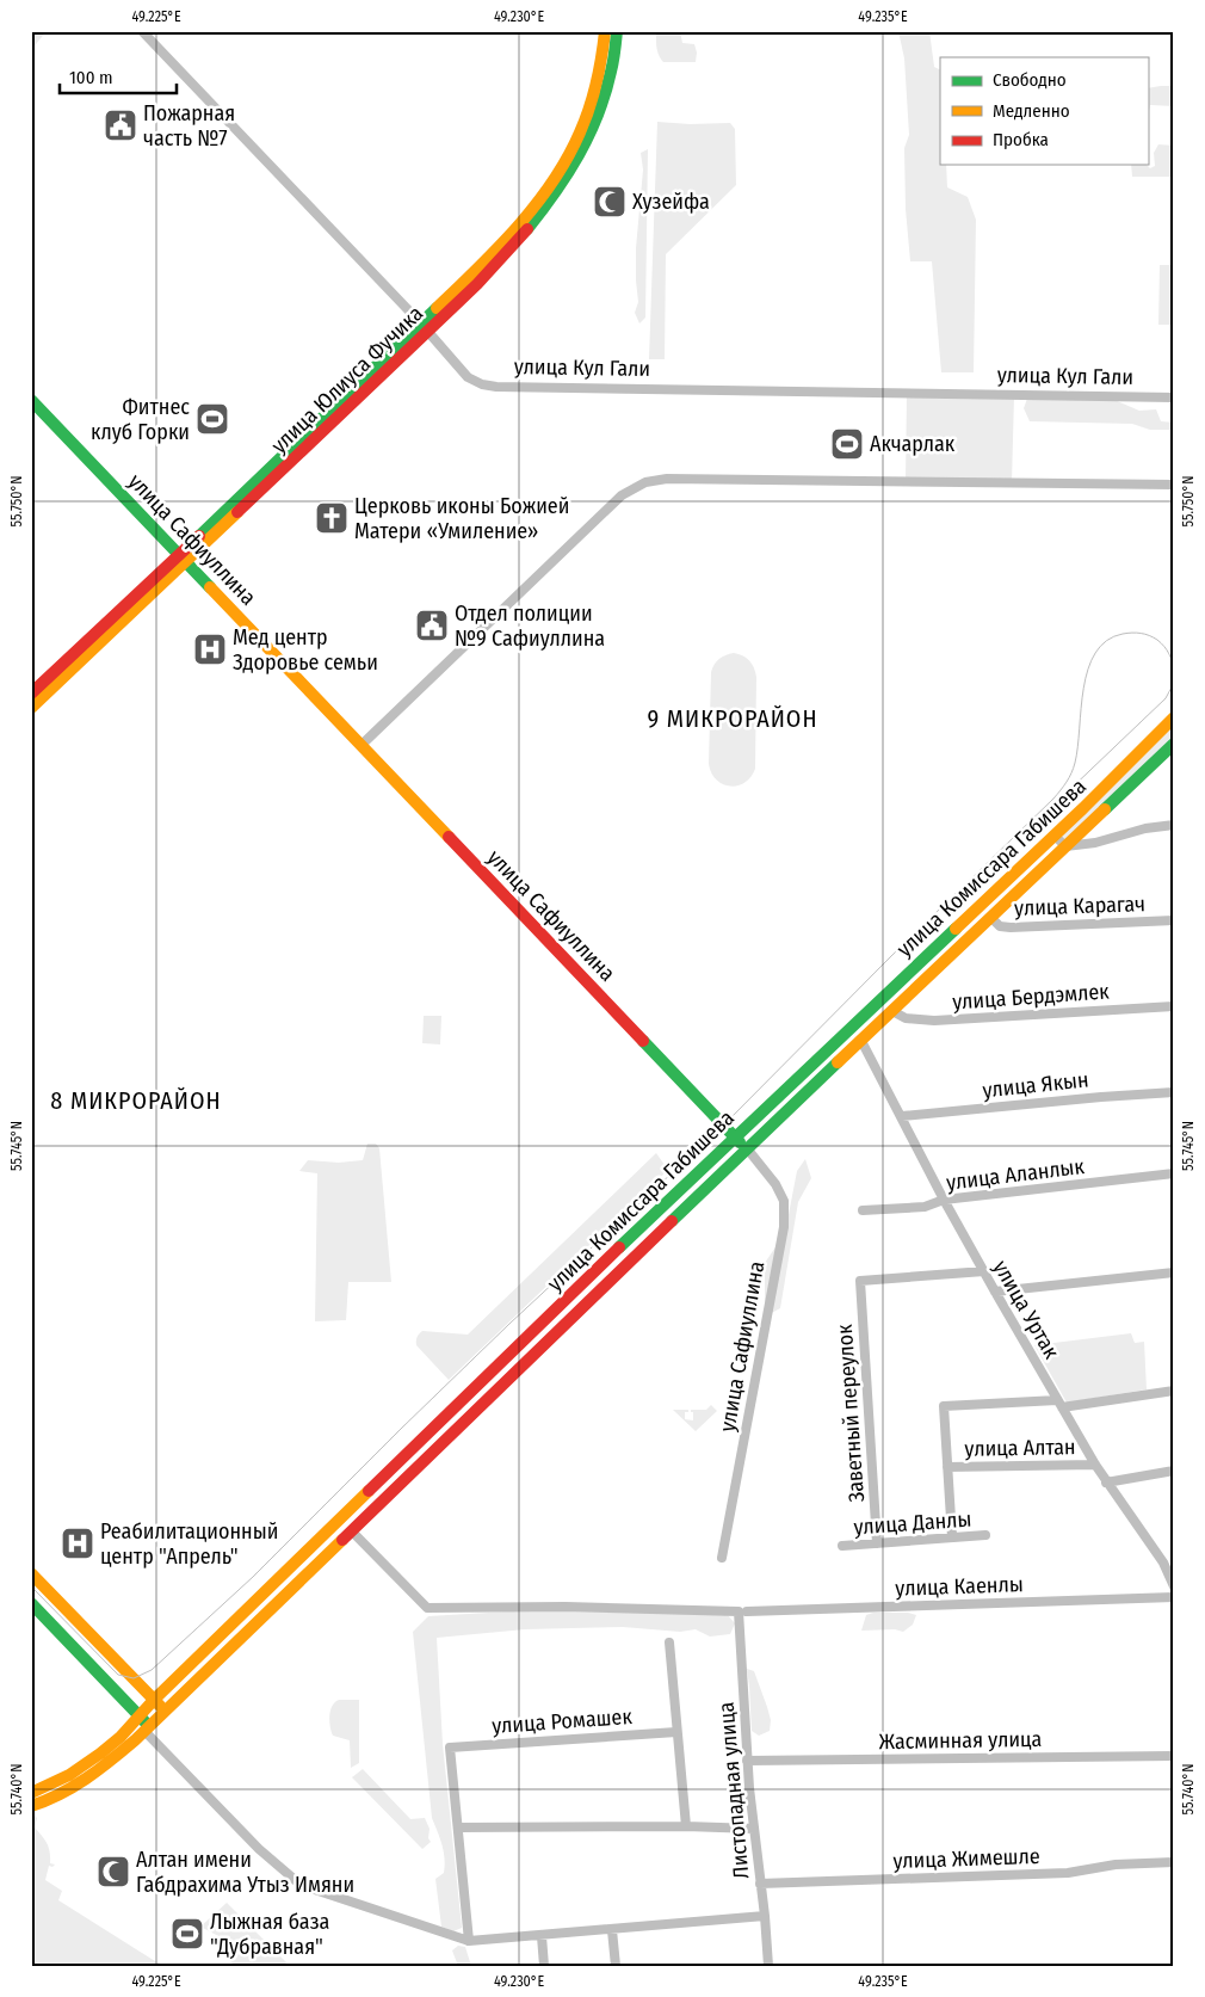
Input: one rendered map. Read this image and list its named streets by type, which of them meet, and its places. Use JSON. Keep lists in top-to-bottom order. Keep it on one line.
{"streets":{"street":["улица Кул Гали","улица Юлиуса Фучика","улица Сафиуллина","улица Комиссара Габишева","улица Карагач","улица Бердэмлек","улица Якын","улица Аланлык","улица Уртак","Заветный переулок","улица Алтан","улица Данлы","улица Каенлы","улица Ромашек","Жасминная улица","Листопадная улица","улица Жимешле"]},"crossings":[["улица Кул Гали","улица Юлиуса Фучика"],["улица Юлиуса Фучика","улица Сафиуллина"],["улица Сафиуллина","улица Комиссара Габишева"],["улица Комиссара Габишева","улица Карагач"],["улица Комиссара Габишева","улица Бердэмлек"],["улица Комиссара Габишева","улица Уртак"],["улица Комиссара Габишева","улица Каенлы"],["улица Якын","улица Уртак"],["улица Аланлык","улица Уртак"],["улица Уртак","Заветный переулок"],["улица Уртак","улица Алтан"],["Заветный переулок","улица Данлы"],["улица Каенлы","Листопадная улица"],["Жасминная улица","Листопадная улица"],["Листопадная улица","улица Жимешле"]],"districts":["9 МИКРОРАЙОН","8 МИКРОРАЙОН"],"places":{"public building":["Пожарная часть №7","Отдел полиции №9 Сафиуллина"],"mosque":["Хузейфа","Алтан имени Габдрахима Утыз Имяни"],"sports":["Фитнес клуб Горки","Акчарлак","Лыжная база \"Дубравная\""],"church":["Церковь иконы Божией Матери «Умиление»"],"hospital":["Мед центр Здоровье семьи","Реабилитационный центр \"Апрель\""]},"legend":["Свободно","Медленно","Пробка"],"scale_bar":"100 m","coordinates":["49.225°E","49.230°E","49.235°E","55.750°N","55.745°N","55.740°N"]}
